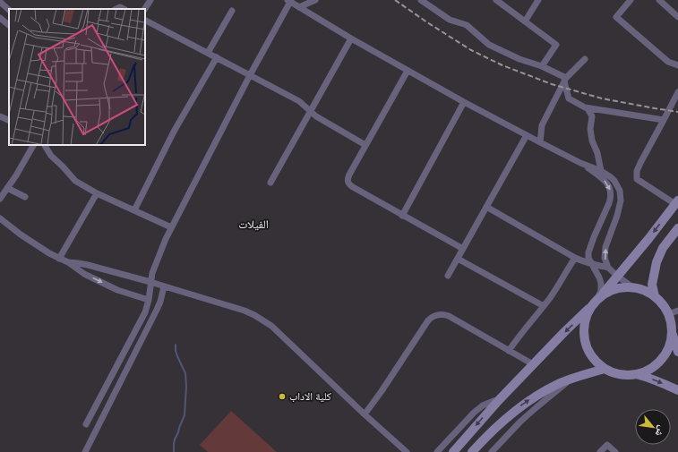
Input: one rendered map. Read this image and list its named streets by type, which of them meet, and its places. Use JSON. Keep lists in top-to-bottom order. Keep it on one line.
{"districts":["الفيلات"],"places":["كلية الاداب"],"north":"bottom right"}
